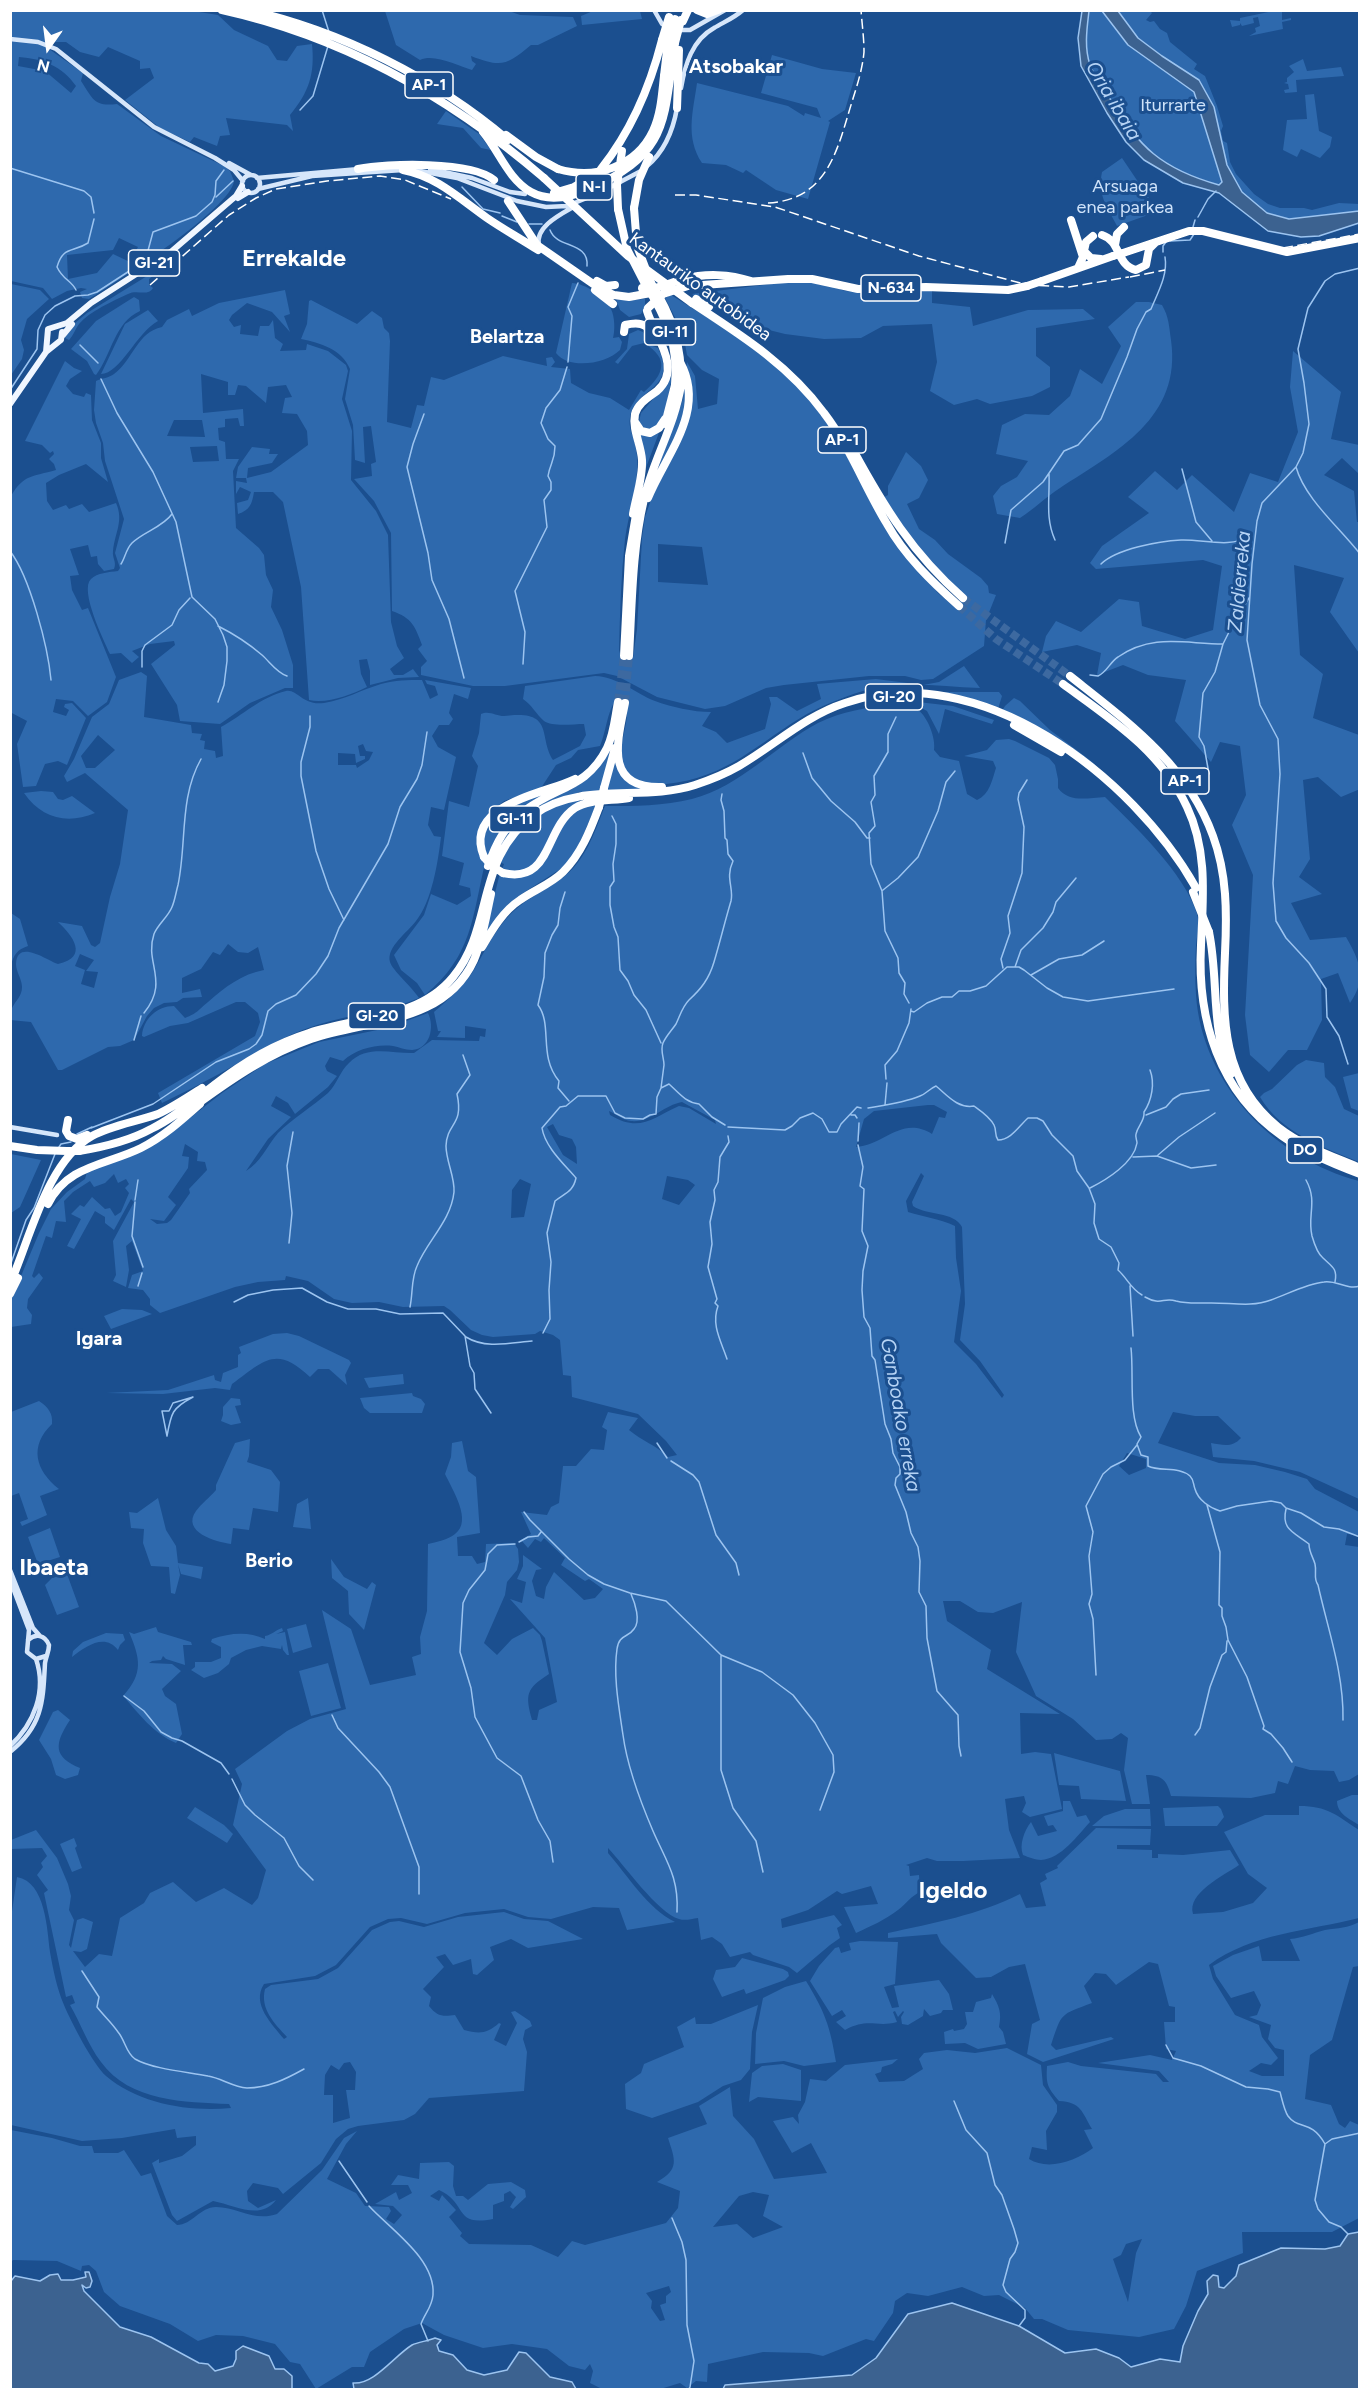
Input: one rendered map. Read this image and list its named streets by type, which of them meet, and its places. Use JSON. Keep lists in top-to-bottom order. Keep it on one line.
{"streets":{"highway":["AP-1","N-I","Kantauriko autobidea","N-634","GI-11","GI-20","DO"],"main road":["GI-21"]},"crossings":[["AP-1","GI-20"],["AP-1","DO"],["N-I","Kantauriko autobidea"],["N-I","GI-11"],["GI-11","GI-20"],["GI-20","DO"]],"districts":["Atsobakar","Errekalde","Belartza","Igara","Berio","Ibaeta","Igeldo"],"water":["Oria ibaia","Zaldierreka","Ganboako erreka"],"parks":["Iturrarte","Arsuaga enea parkea"],"north":"bottom"}
